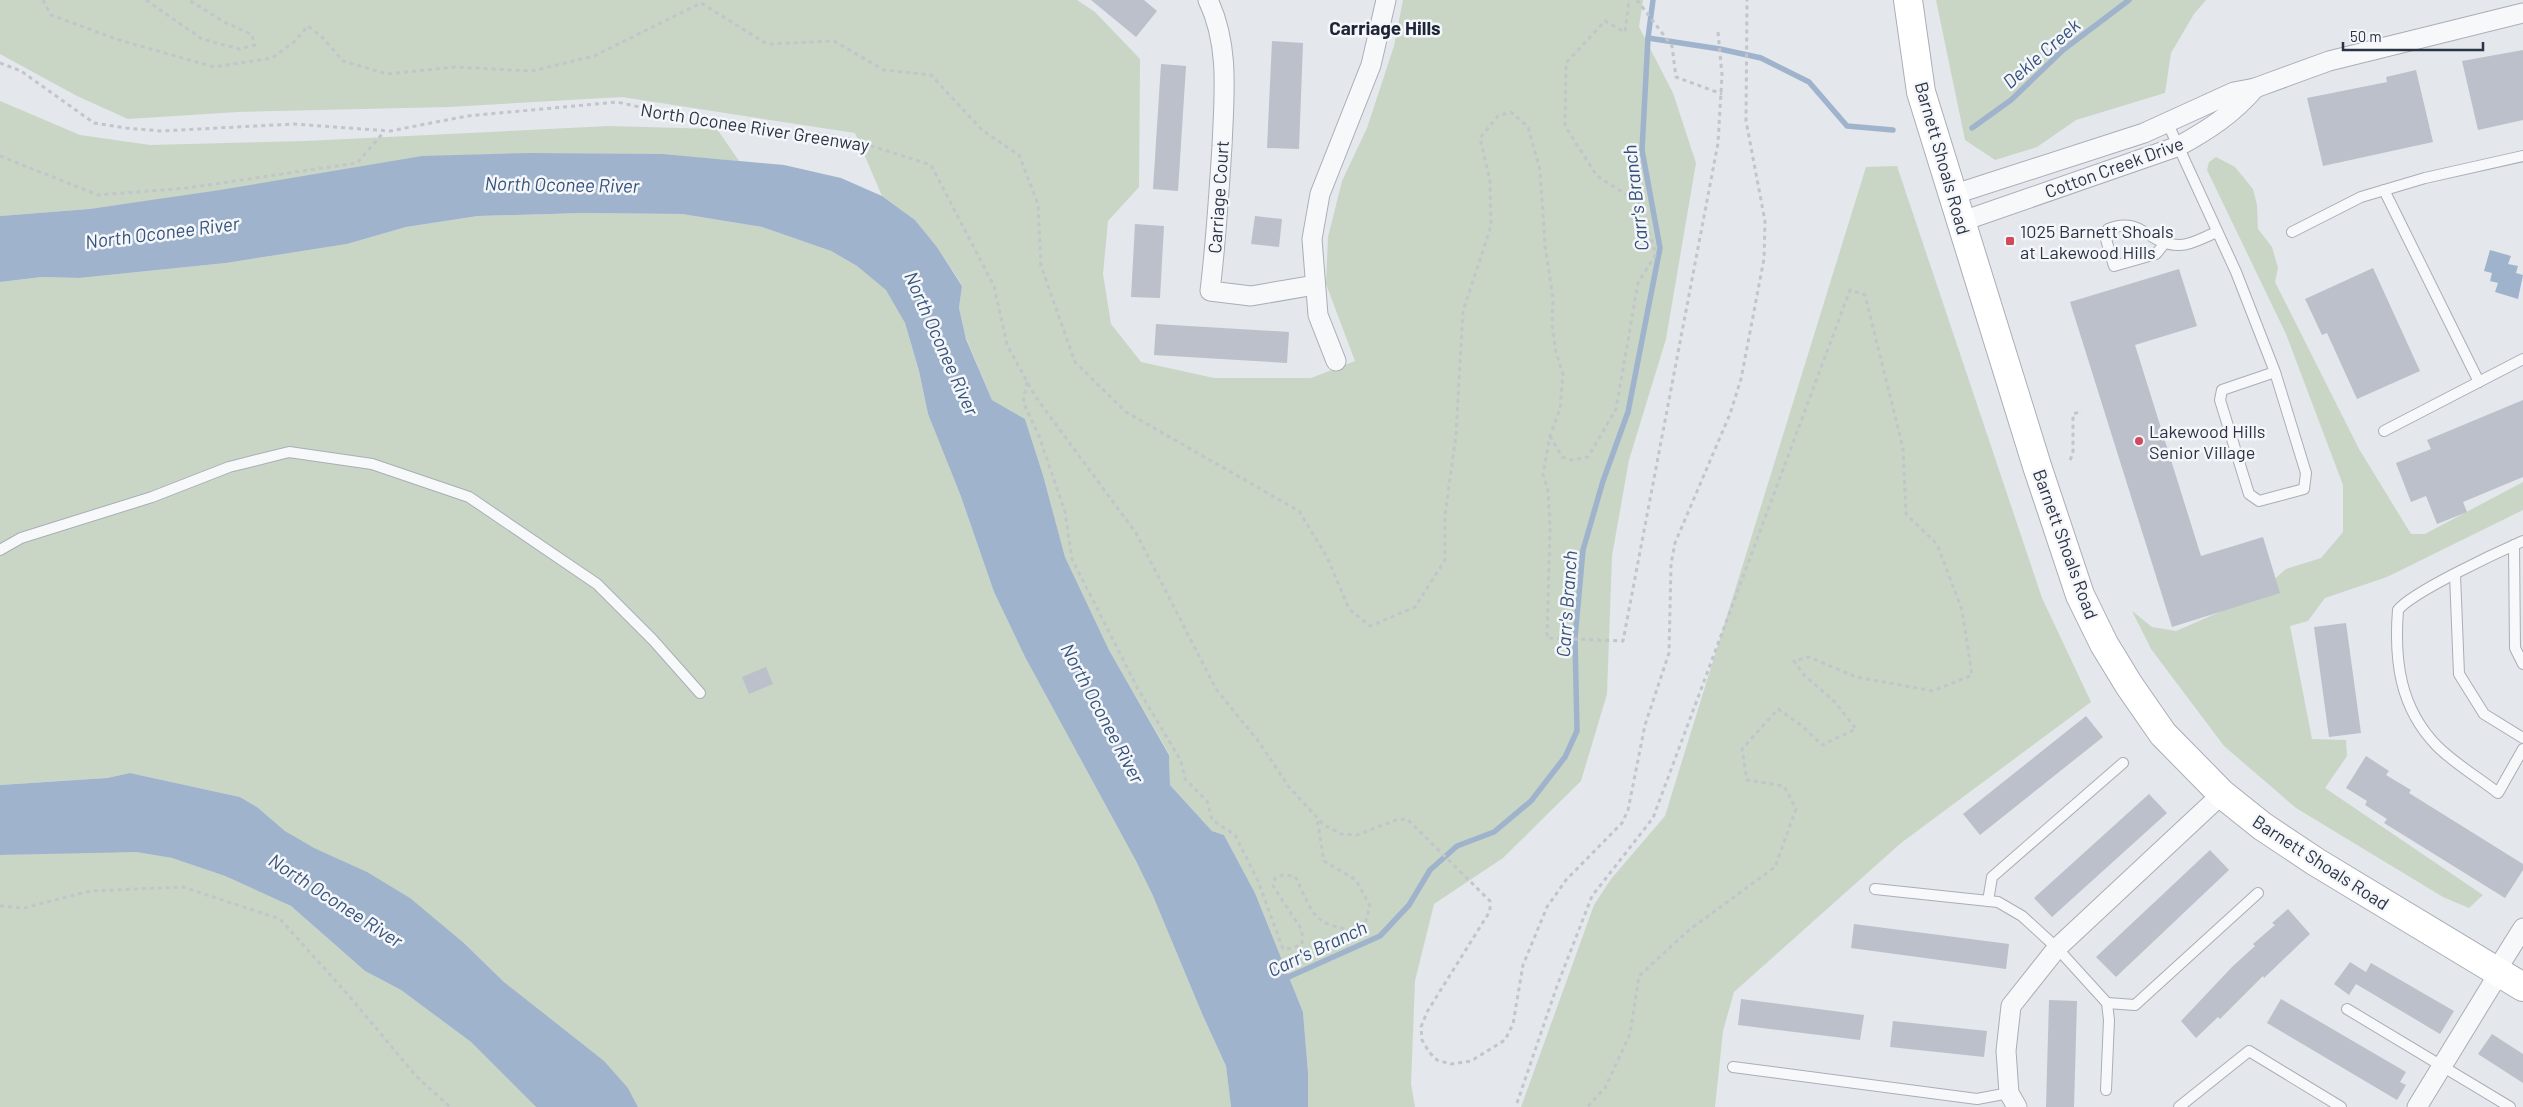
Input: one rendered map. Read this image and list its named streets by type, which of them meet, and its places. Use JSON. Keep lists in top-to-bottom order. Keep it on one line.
{"streets":{"main road":["Barnett Shoals Road"],"street":["Cotton Creek Drive","Carriage Court"],"path":["North Oconee River Greenway"]},"crossings":[["Barnett Shoals Road","Cotton Creek Drive"]],"districts":["Carriage Hills"],"water":["Dekle Creek","North Oconee River","Carr's Branch"],"places":{"transit":["1025 Barnett Shoals at Lakewood Hills"],"other":["Lakewood Hills Senior Village"]},"scale_bar":"50 m"}
